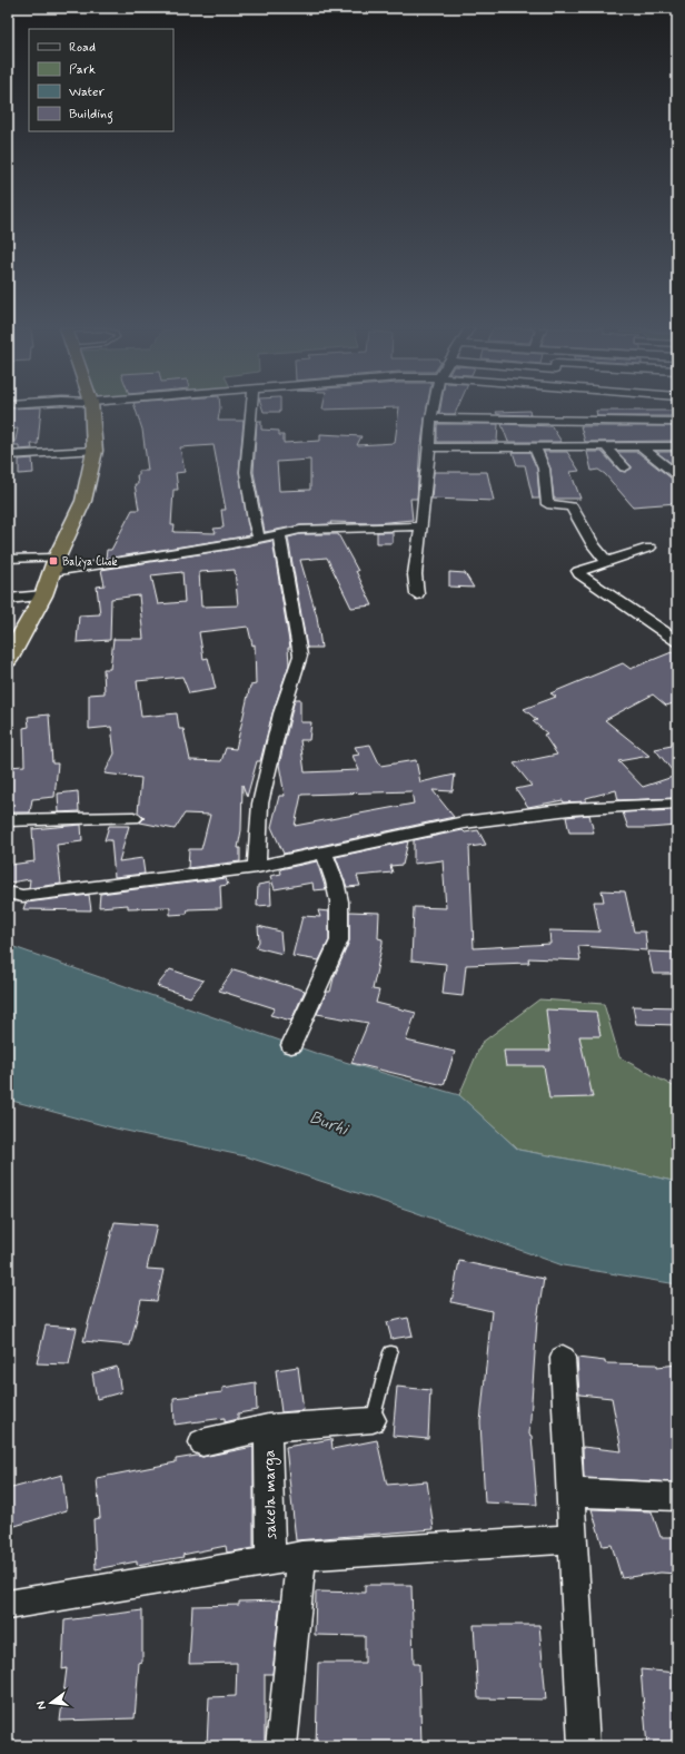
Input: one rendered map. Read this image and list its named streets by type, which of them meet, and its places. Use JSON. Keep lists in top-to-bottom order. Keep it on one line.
{"streets":{"street":["sakela marga"]},"water":["Burhi"],"places":{"transit":["Baliya Chok"]},"legend":["Road","Park","Water","Building"],"north":"left"}
